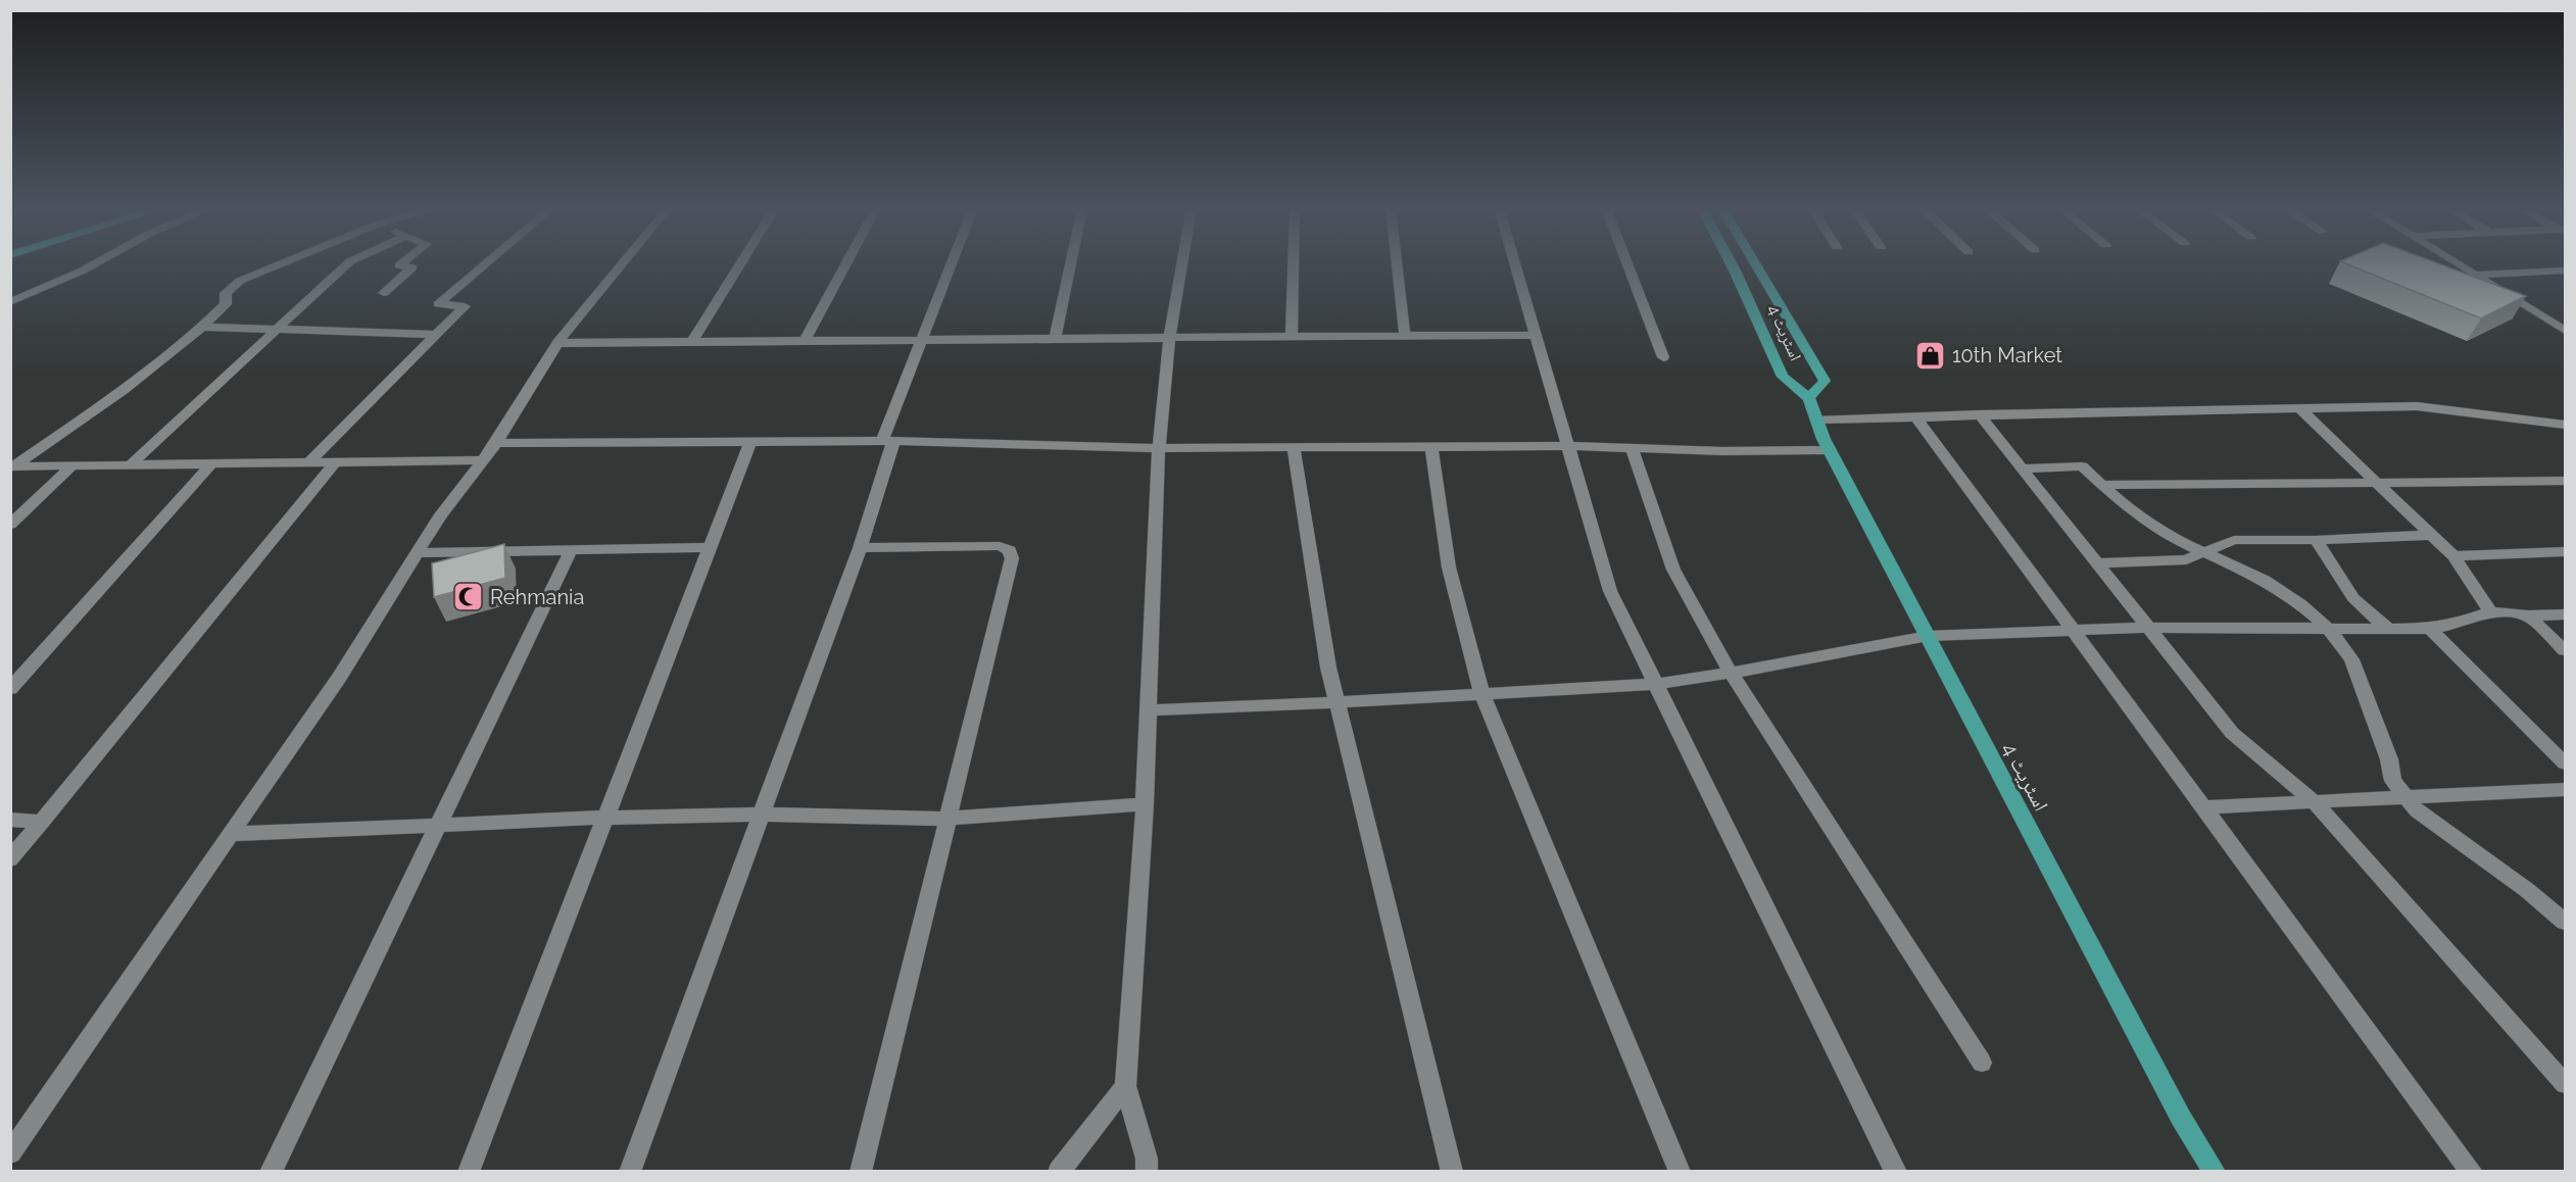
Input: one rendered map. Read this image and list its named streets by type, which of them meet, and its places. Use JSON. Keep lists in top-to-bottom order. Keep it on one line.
{"streets":{"main road":["اسٹریٹ 4"]},"places":{"shop":["10th Market"],"mosque":["Rehmania"]}}
